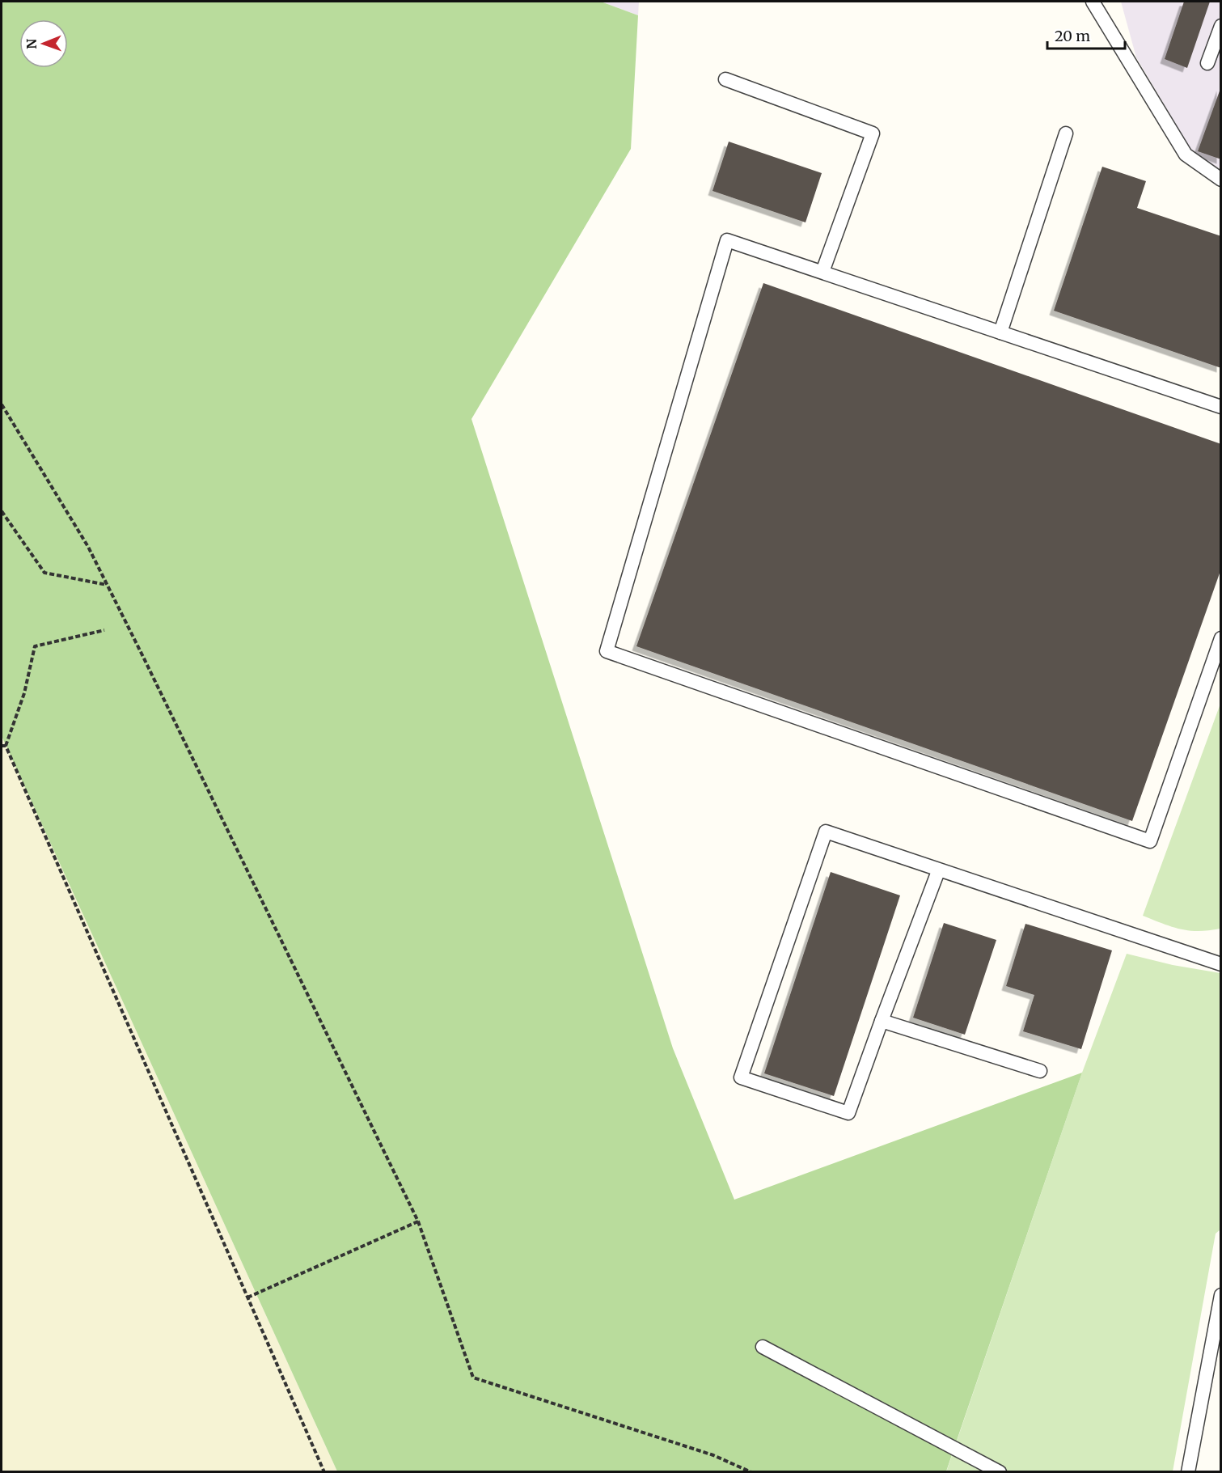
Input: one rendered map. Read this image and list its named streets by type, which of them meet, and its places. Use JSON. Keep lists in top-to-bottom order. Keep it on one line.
{"scale_bar":"20 m","north":"left"}
